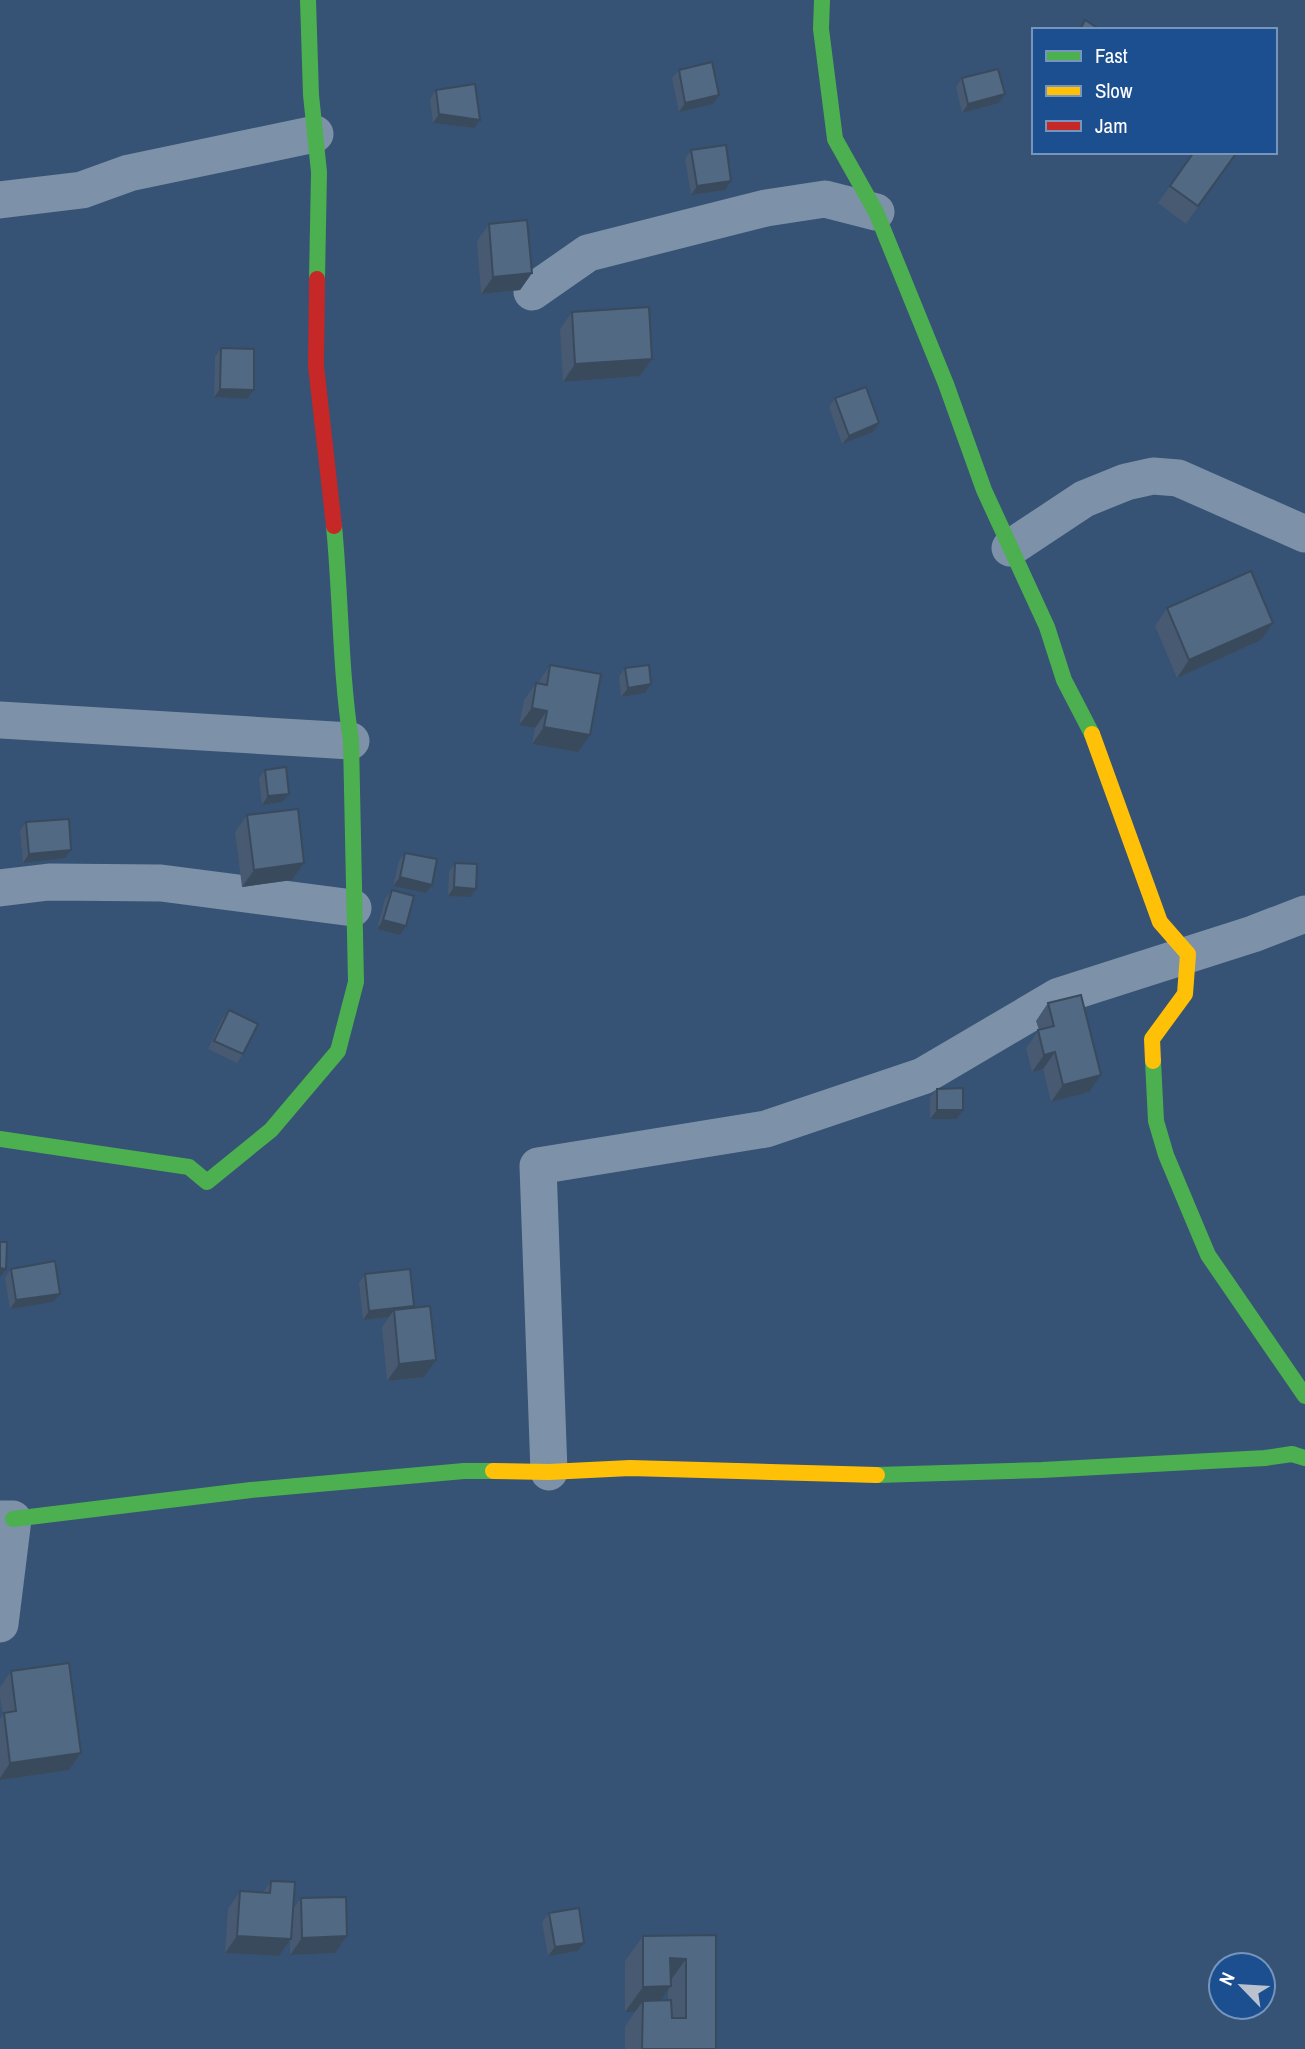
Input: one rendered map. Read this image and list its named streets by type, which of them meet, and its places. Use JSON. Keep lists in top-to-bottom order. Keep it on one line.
{"legend":["Fast","Slow","Jam"],"north":"top left"}
